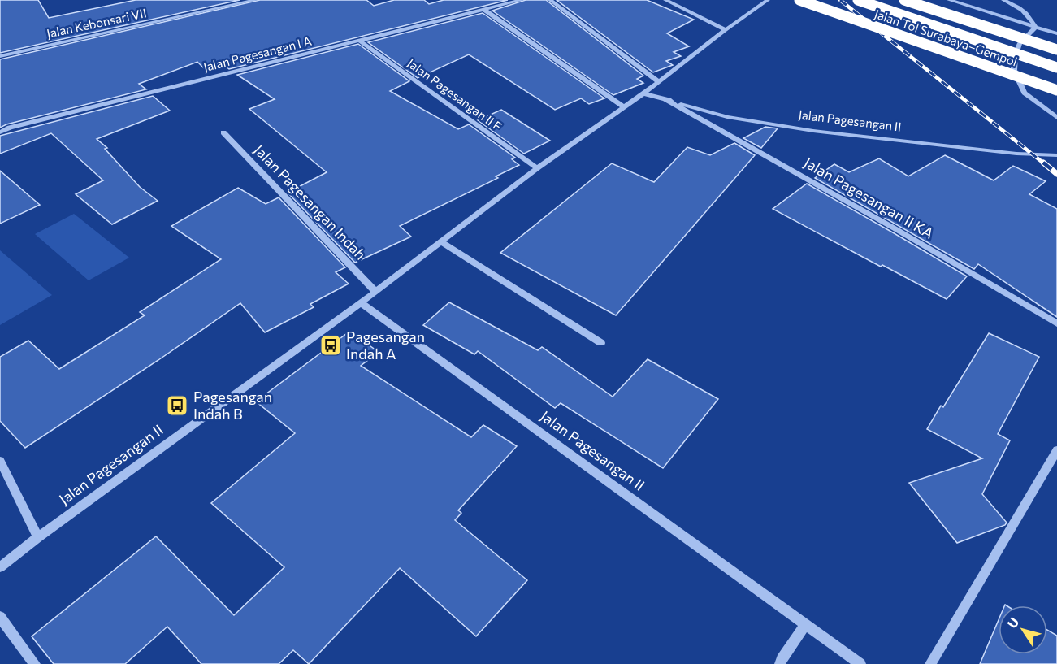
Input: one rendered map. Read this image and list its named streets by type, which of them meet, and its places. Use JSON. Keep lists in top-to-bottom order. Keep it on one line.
{"streets":{"highway":["Jalan Tol Surabaya–Gempol"],"street":["Jalan Kebonsari VII","Jalan Pagesangan I A","Jalan Pagesangan II F","Jalan Pagesangan II","Jalan Pagesangan II KA","Jalan Pagesangan Indah"]},"crossings":[["Jalan Pagesangan I A","Jalan Pagesangan II F"],["Jalan Pagesangan II F","Jalan Pagesangan II"],["Jalan Pagesangan II","Jalan Pagesangan II KA"],["Jalan Pagesangan II","Jalan Pagesangan Indah"]],"places":{"bus stop":["Pagesangan Indah A","Pagesangan Indah B"]},"north":"top left"}
